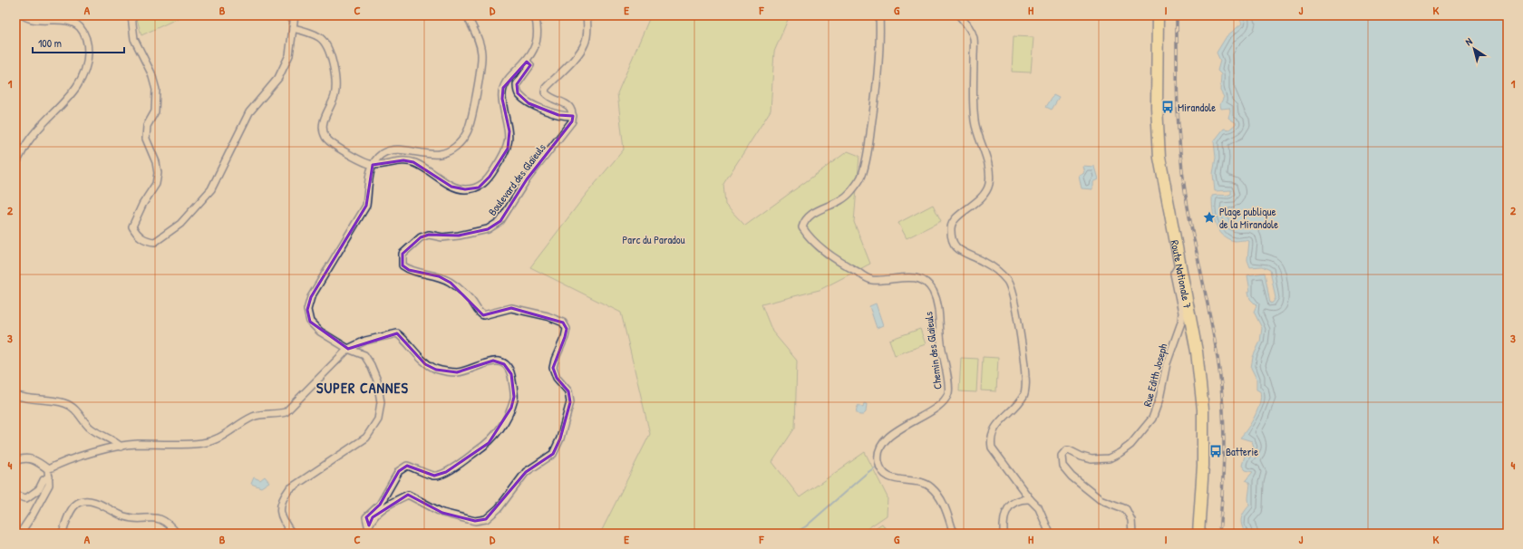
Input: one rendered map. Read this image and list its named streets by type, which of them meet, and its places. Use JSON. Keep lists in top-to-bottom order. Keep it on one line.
{"streets":{"main road":["Route Nationale 7"],"street":["Boulevard des Glaïeuls","Chemin des Glaïeuls","Rue Edith Joseph"]},"crossings":[["Route Nationale 7","Rue Edith Joseph"]],"districts":["SUPER CANNES"],"parks":["Parc du Paradou"],"places":{"bus stop":["Mirandole","Batterie"],"place":["Plage publique de la Mirandole"]},"scale_bar":"100 m","north":"top left","grid":{"columns":["A","B","C","D","E","F","G","H","I","J","K"],"rows":["1","2","3","4"]}}
